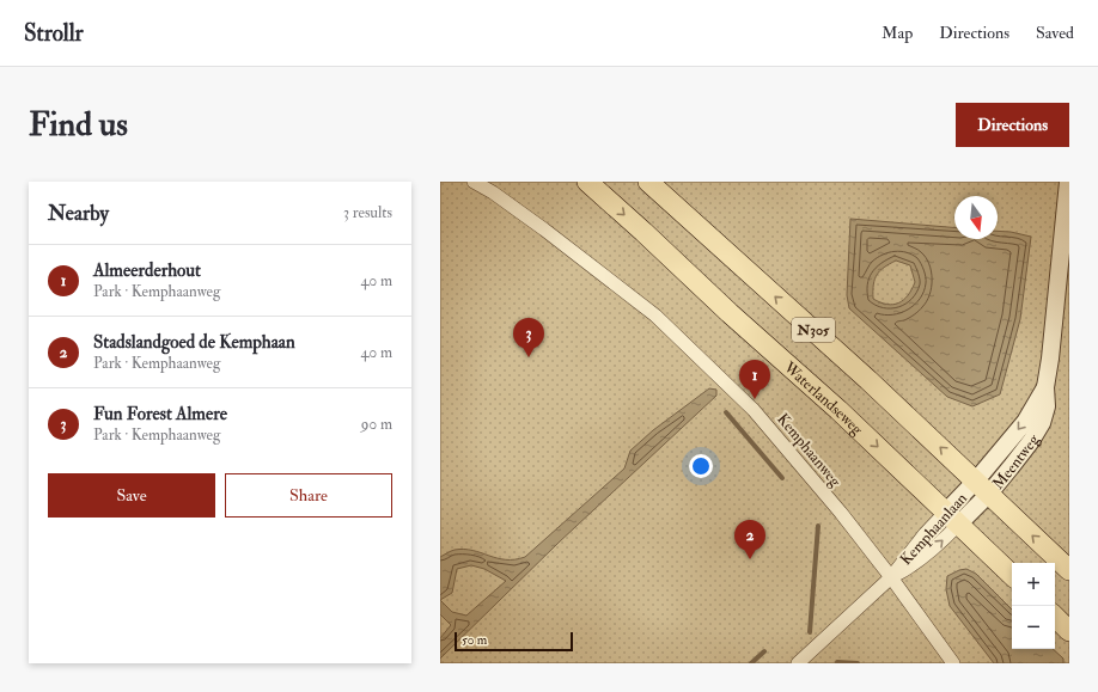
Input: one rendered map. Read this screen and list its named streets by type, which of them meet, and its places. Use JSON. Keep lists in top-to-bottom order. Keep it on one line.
{"streets":{"main road":["N305","Waterlandseweg"],"street":["Kemphaanweg","Meentweg","Kemphaanlaan"]},"crossings":[["N305","Meentweg"],["N305","Kemphaanlaan"],["Waterlandseweg","Kemphaanlaan"],["Kemphaanweg","Kemphaanlaan"],["Meentweg","Kemphaanlaan"]],"scale_bar":"50 m","north":"bottom","page":{"header":"Strollr","nav":["Map","Directions","Saved"],"buttons":["Directions",["Save","Share"]],"title":"Find us","heading":["Nearby","3 results"],"list":[{"mark":"1","name":"Almeerderhout","note":"Park · Kemphaanweg","value":"40 m"},{"mark":"2","name":"Stadslandgoed de Kemphaan","note":"Park · Kemphaanweg","value":"40 m"},{"mark":"3","name":"Fun Forest Almere","note":"Park · Kemphaanweg","value":"90 m"}],"pins":["3","1","2"],"map_buttons":["+","−"],"scale":"50 m"}}
